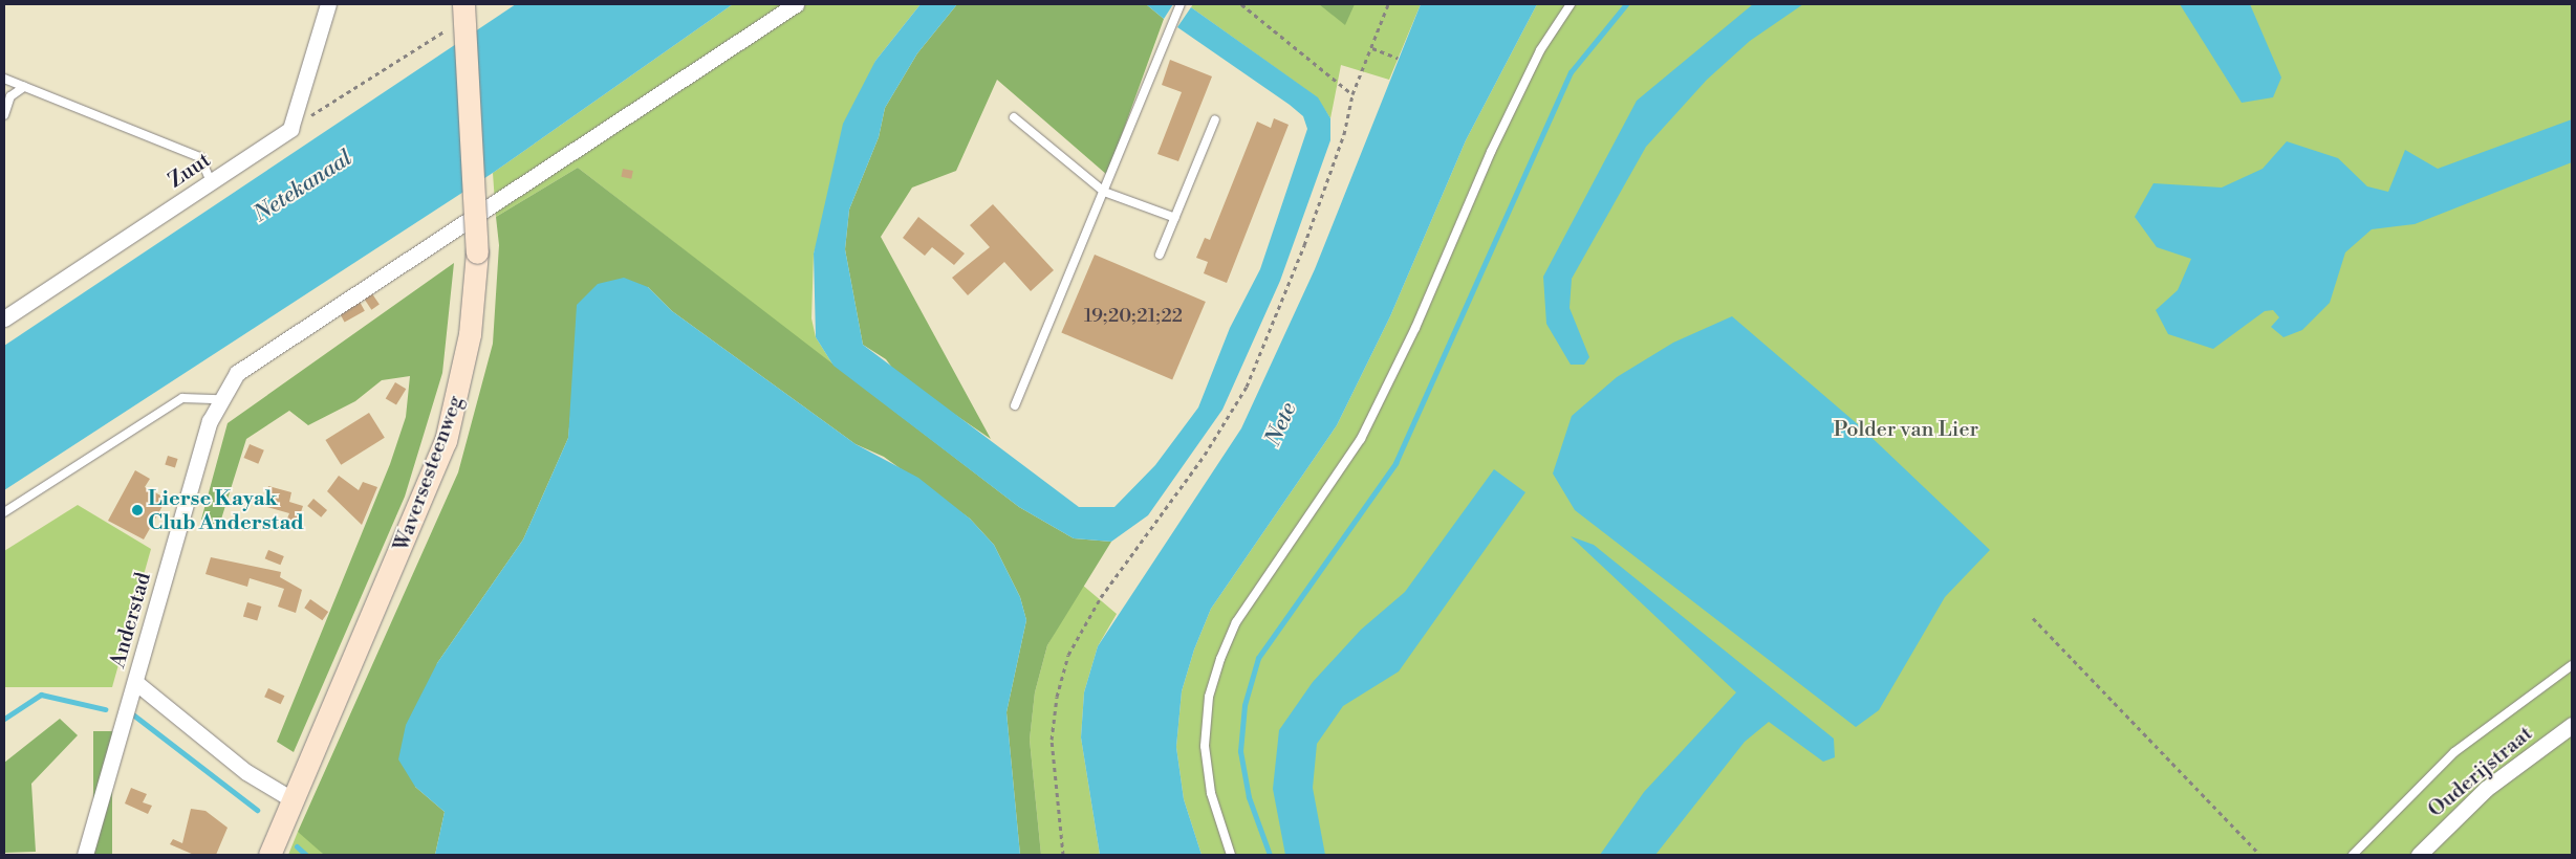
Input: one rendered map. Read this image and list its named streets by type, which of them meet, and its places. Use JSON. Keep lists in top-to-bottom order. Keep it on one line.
{"streets":{"main road":["Waversesteenweg"],"street":["Zuut","Anderstad","Ouderijstraat"]},"water":["Netekanaal","Nete"],"parks":["Polder van Lier"],"places":["Lierse Kayak Club Anderstad"],"house_numbers":["19;20;21;22"]}
